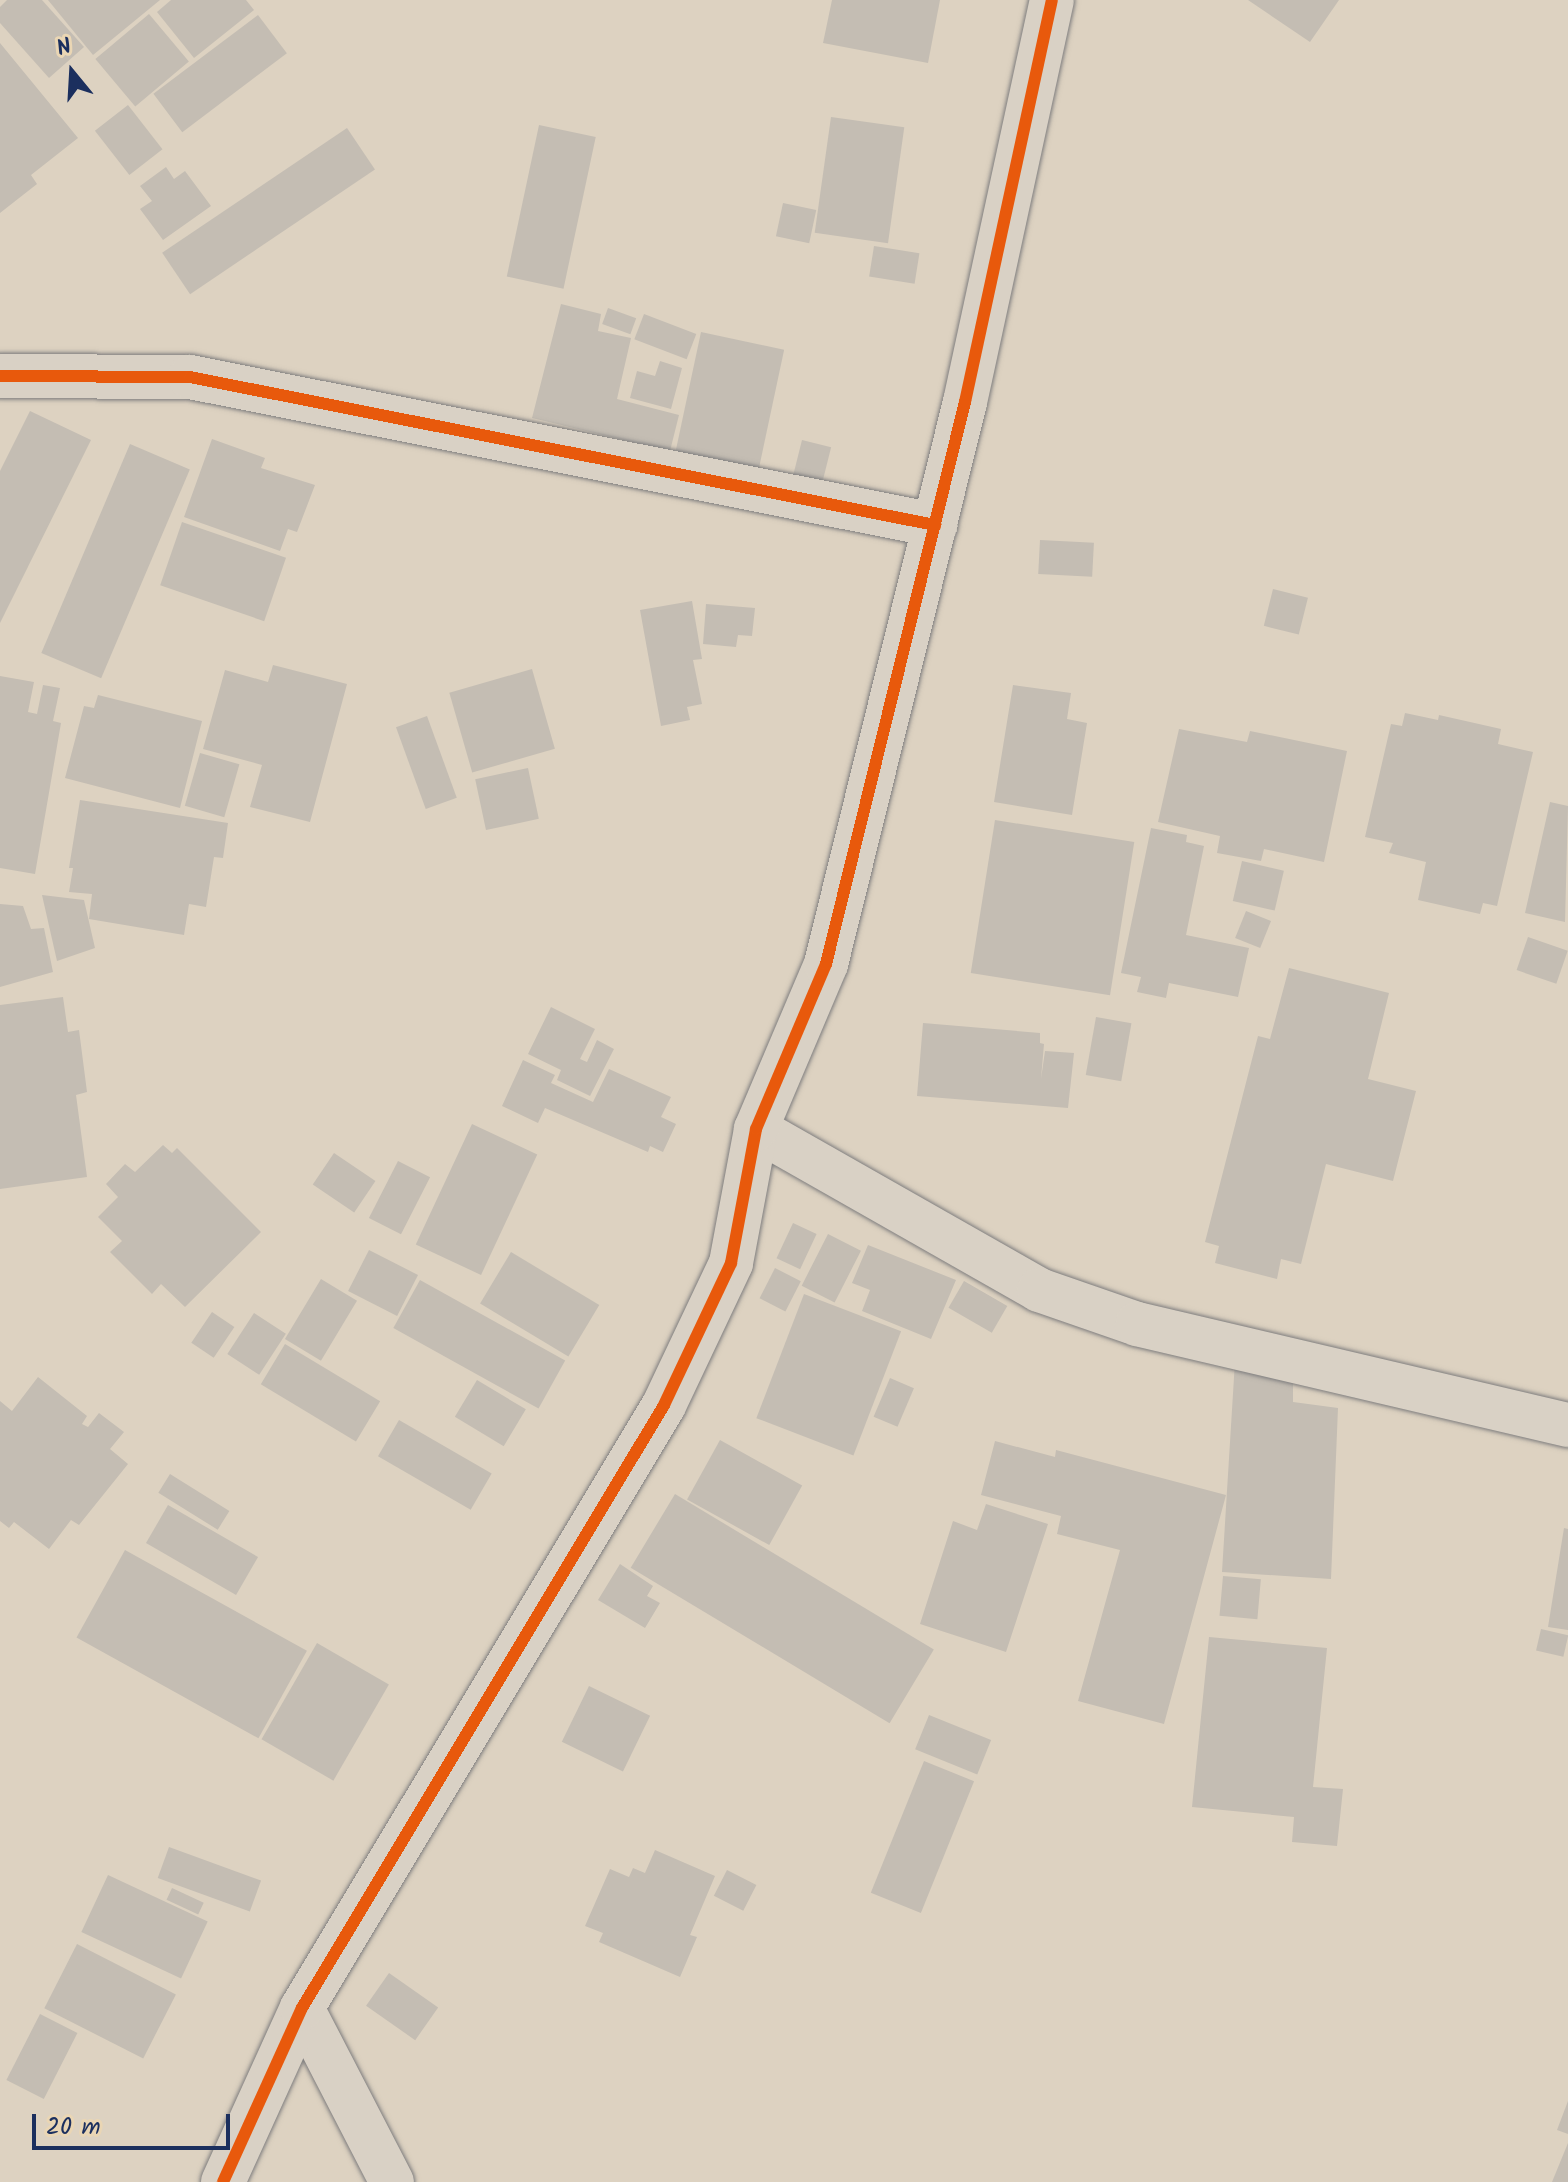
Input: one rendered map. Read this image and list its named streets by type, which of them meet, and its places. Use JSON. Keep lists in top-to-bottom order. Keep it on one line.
{"scale_bar":"20 m","north":"top"}
